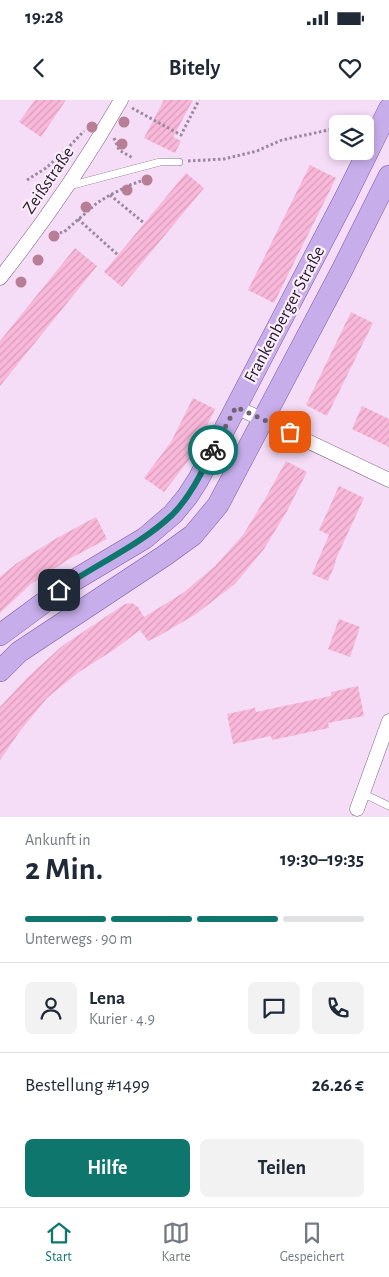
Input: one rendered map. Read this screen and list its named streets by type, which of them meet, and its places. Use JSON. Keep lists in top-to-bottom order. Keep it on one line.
{"streets":{"main road":["Frankenberger Straße"],"street":["Zeißstraße"]},"page":{"status":"19:28","header":"Bitely","heading":["2 Min.","Ankunft in","19:30–19:35"],"panel":["Lena","Kurier · 4.9","Bestellung #1499","26.26 €"],"bar":"Unterwegs · 90 m","buttons":["Hilfe","Teilen"],"tabs":["Start","Karte","Gespeichert"]}}
